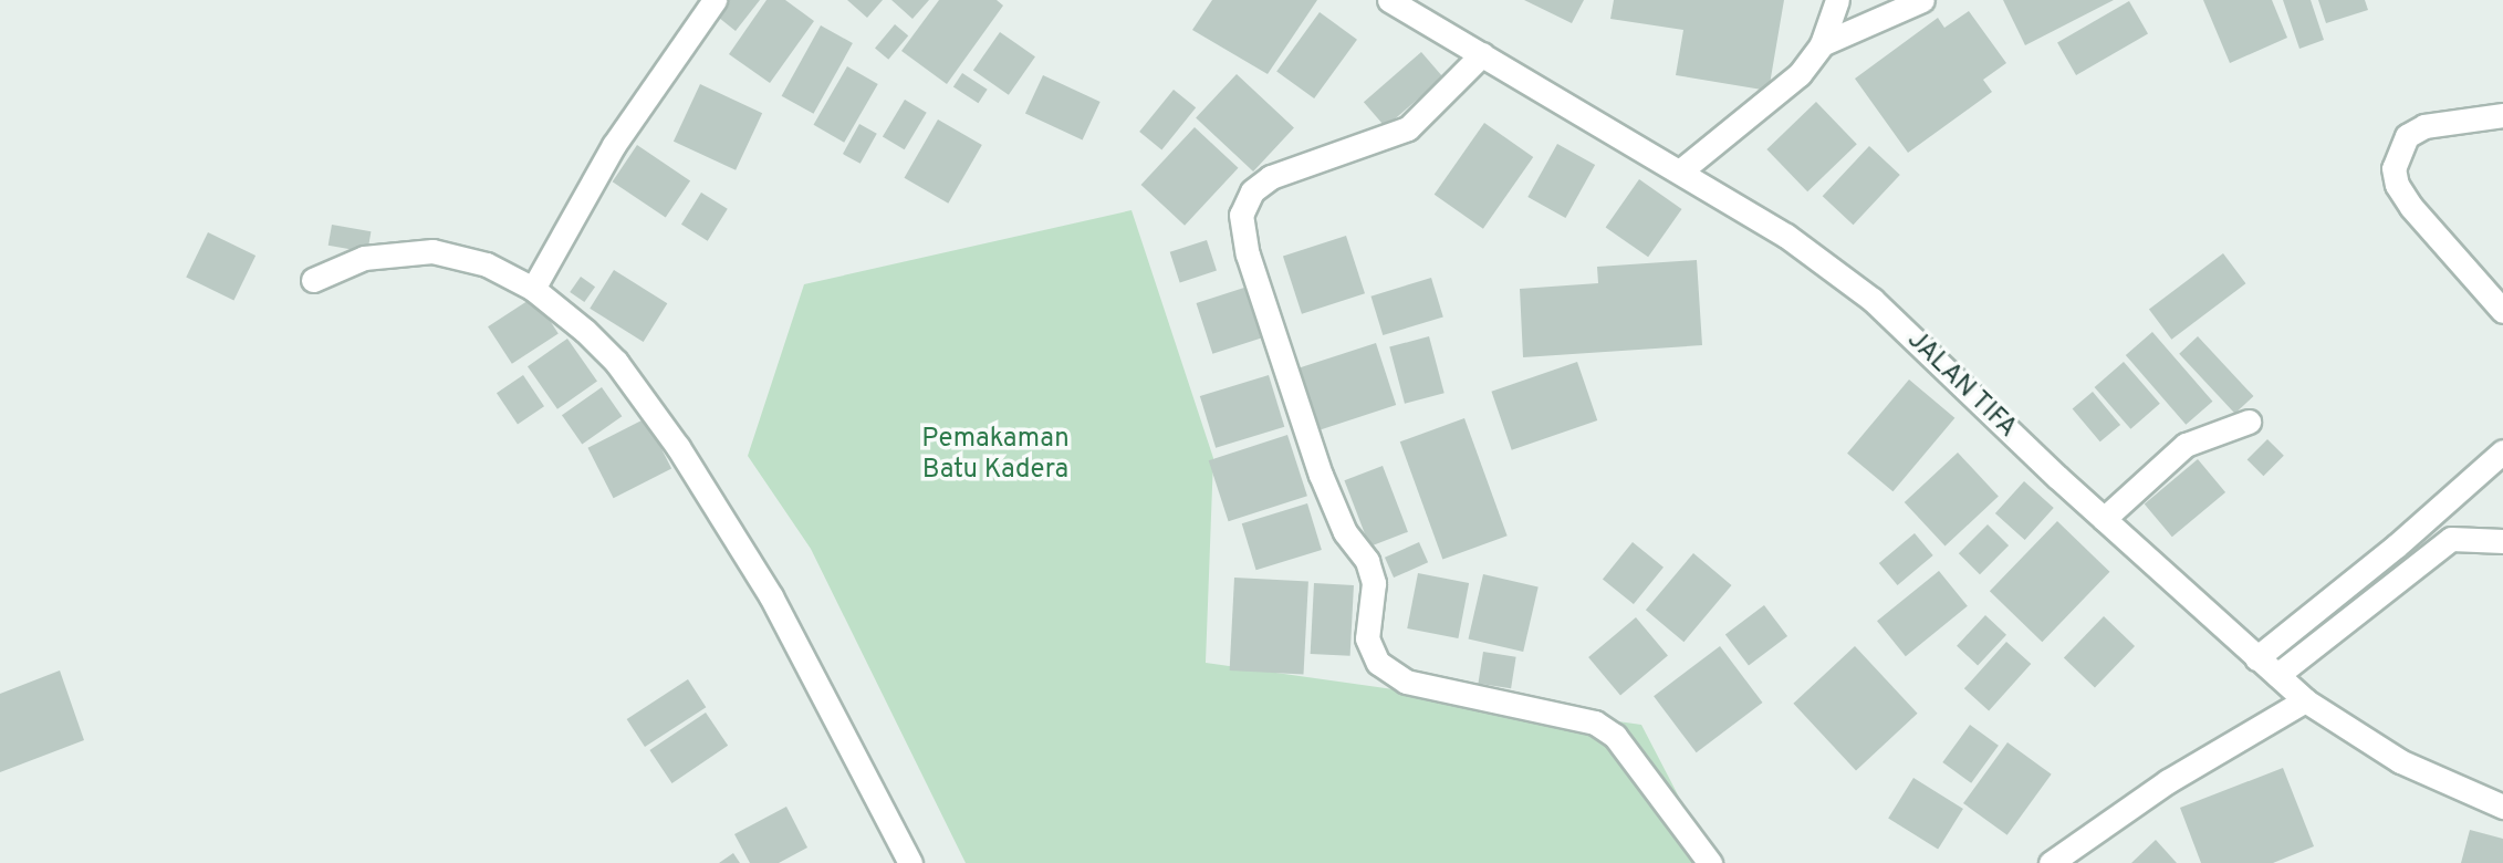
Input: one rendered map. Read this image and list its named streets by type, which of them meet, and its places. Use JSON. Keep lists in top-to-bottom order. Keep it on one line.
{"streets":{"street":["JALAN TIFA"]},"parks":["Pemakaman Batu Kadera"]}
